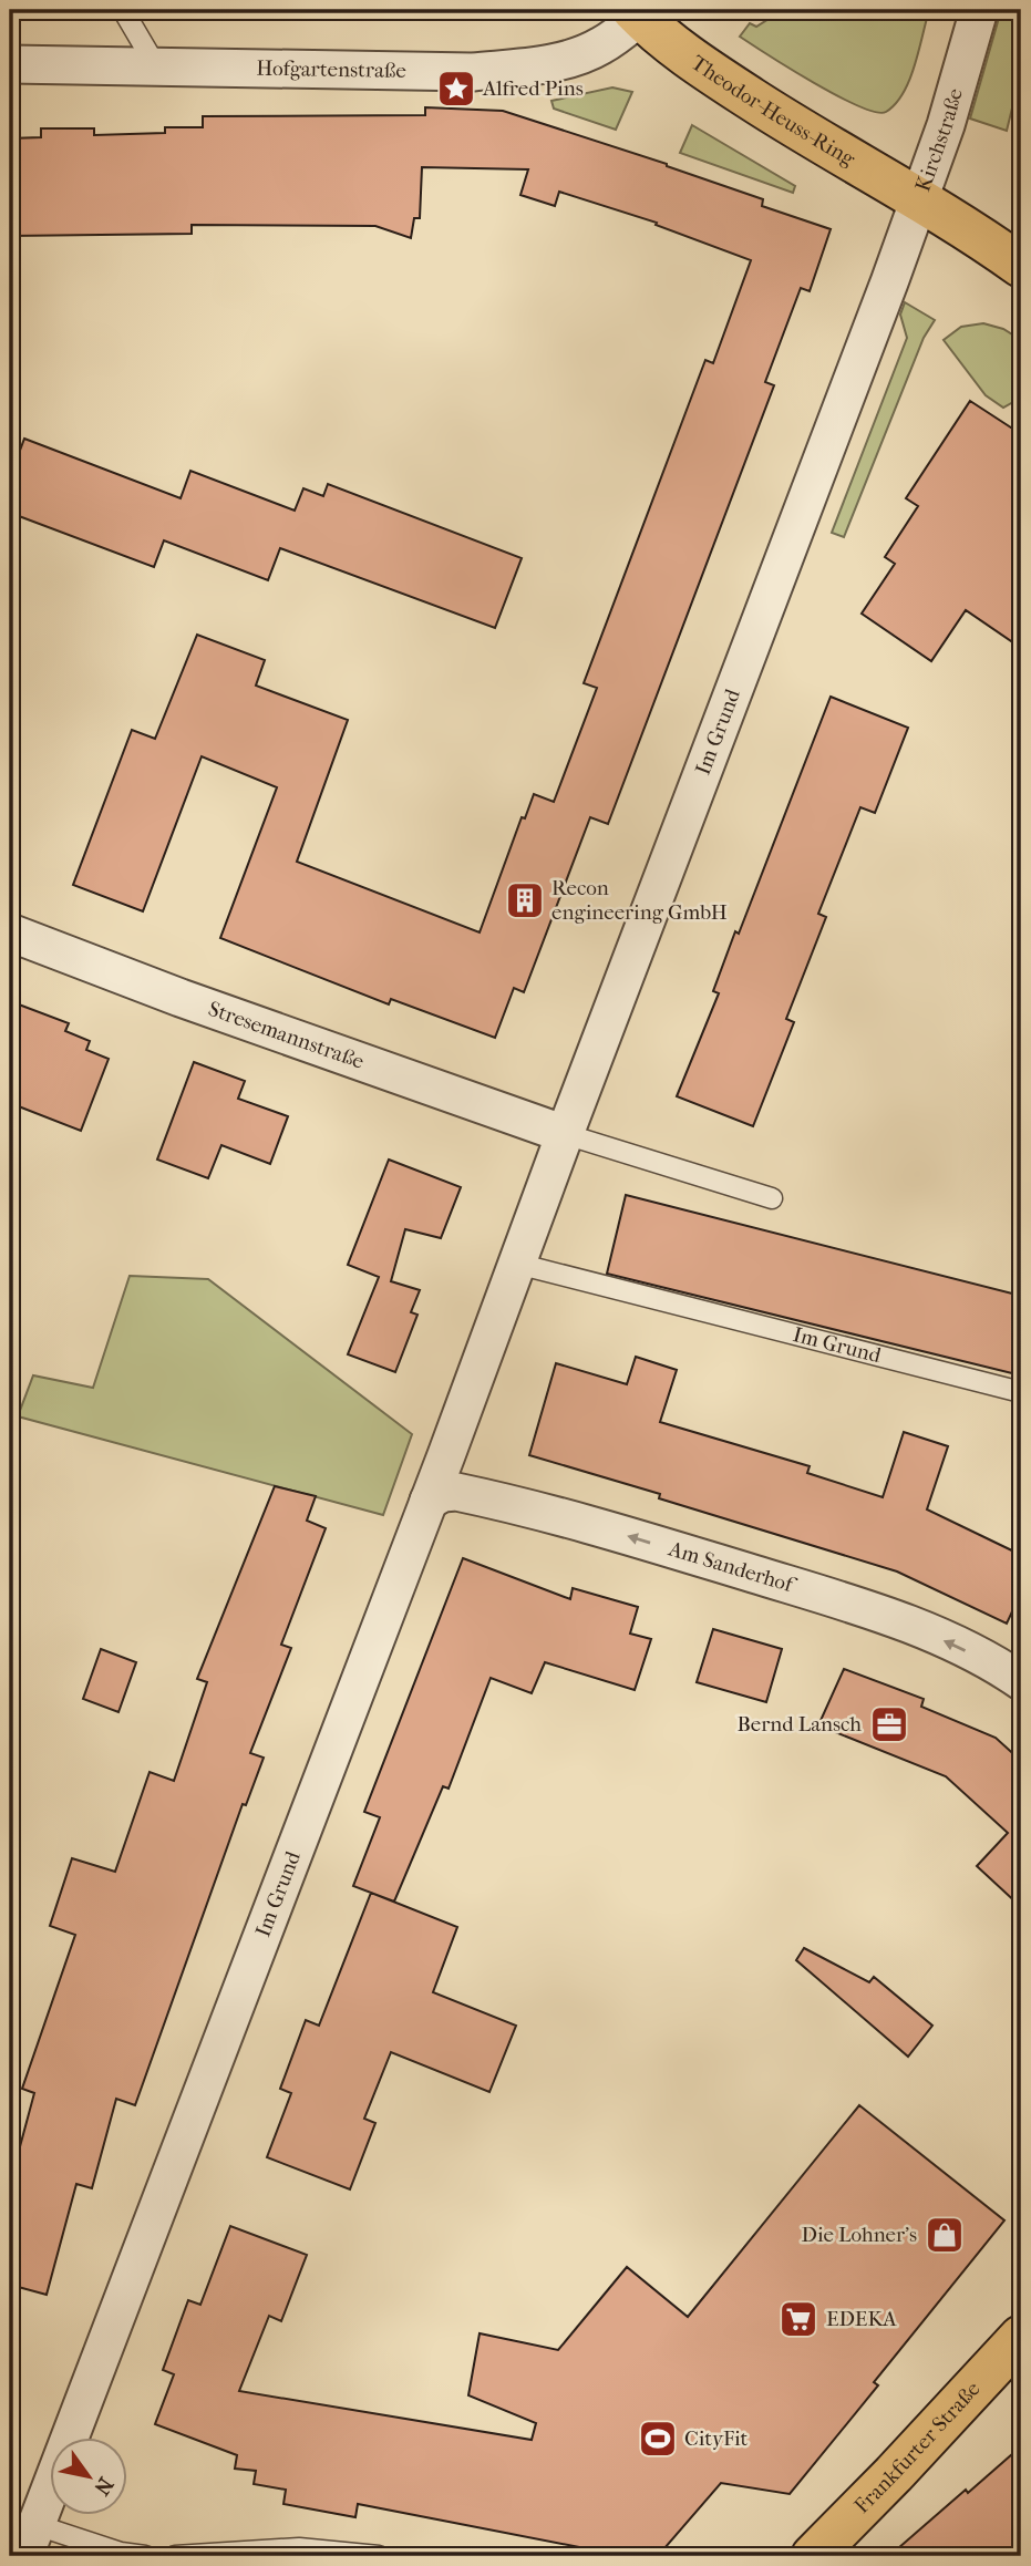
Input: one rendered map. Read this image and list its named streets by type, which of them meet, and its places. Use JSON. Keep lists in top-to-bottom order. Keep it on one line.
{"streets":{"main road":["Theodor-Heuss-Ring","Kirchstraße","Frankfurter Straße"],"street":["Hofgartenstraße","Im Grund","Stresemannstraße","Am Sanderhof"]},"crossings":[["Hofgartenstraße","Theodor-Heuss-Ring"],["Theodor-Heuss-Ring","Kirchstraße"],["Theodor-Heuss-Ring","Im Grund"],["Kirchstraße","Im Grund"],["Im Grund","Stresemannstraße"],["Im Grund","Am Sanderhof"]],"one_way":["Am Sanderhof"],"places":{"place":["Alfred Pins"],"building":["Recon engineering GmbH"],"office":["Bernd Lansch"],"shop":["Die Lohner's"],"supermarket":["EDEKA"],"sports":["CityFit"]},"north":"bottom right"}
